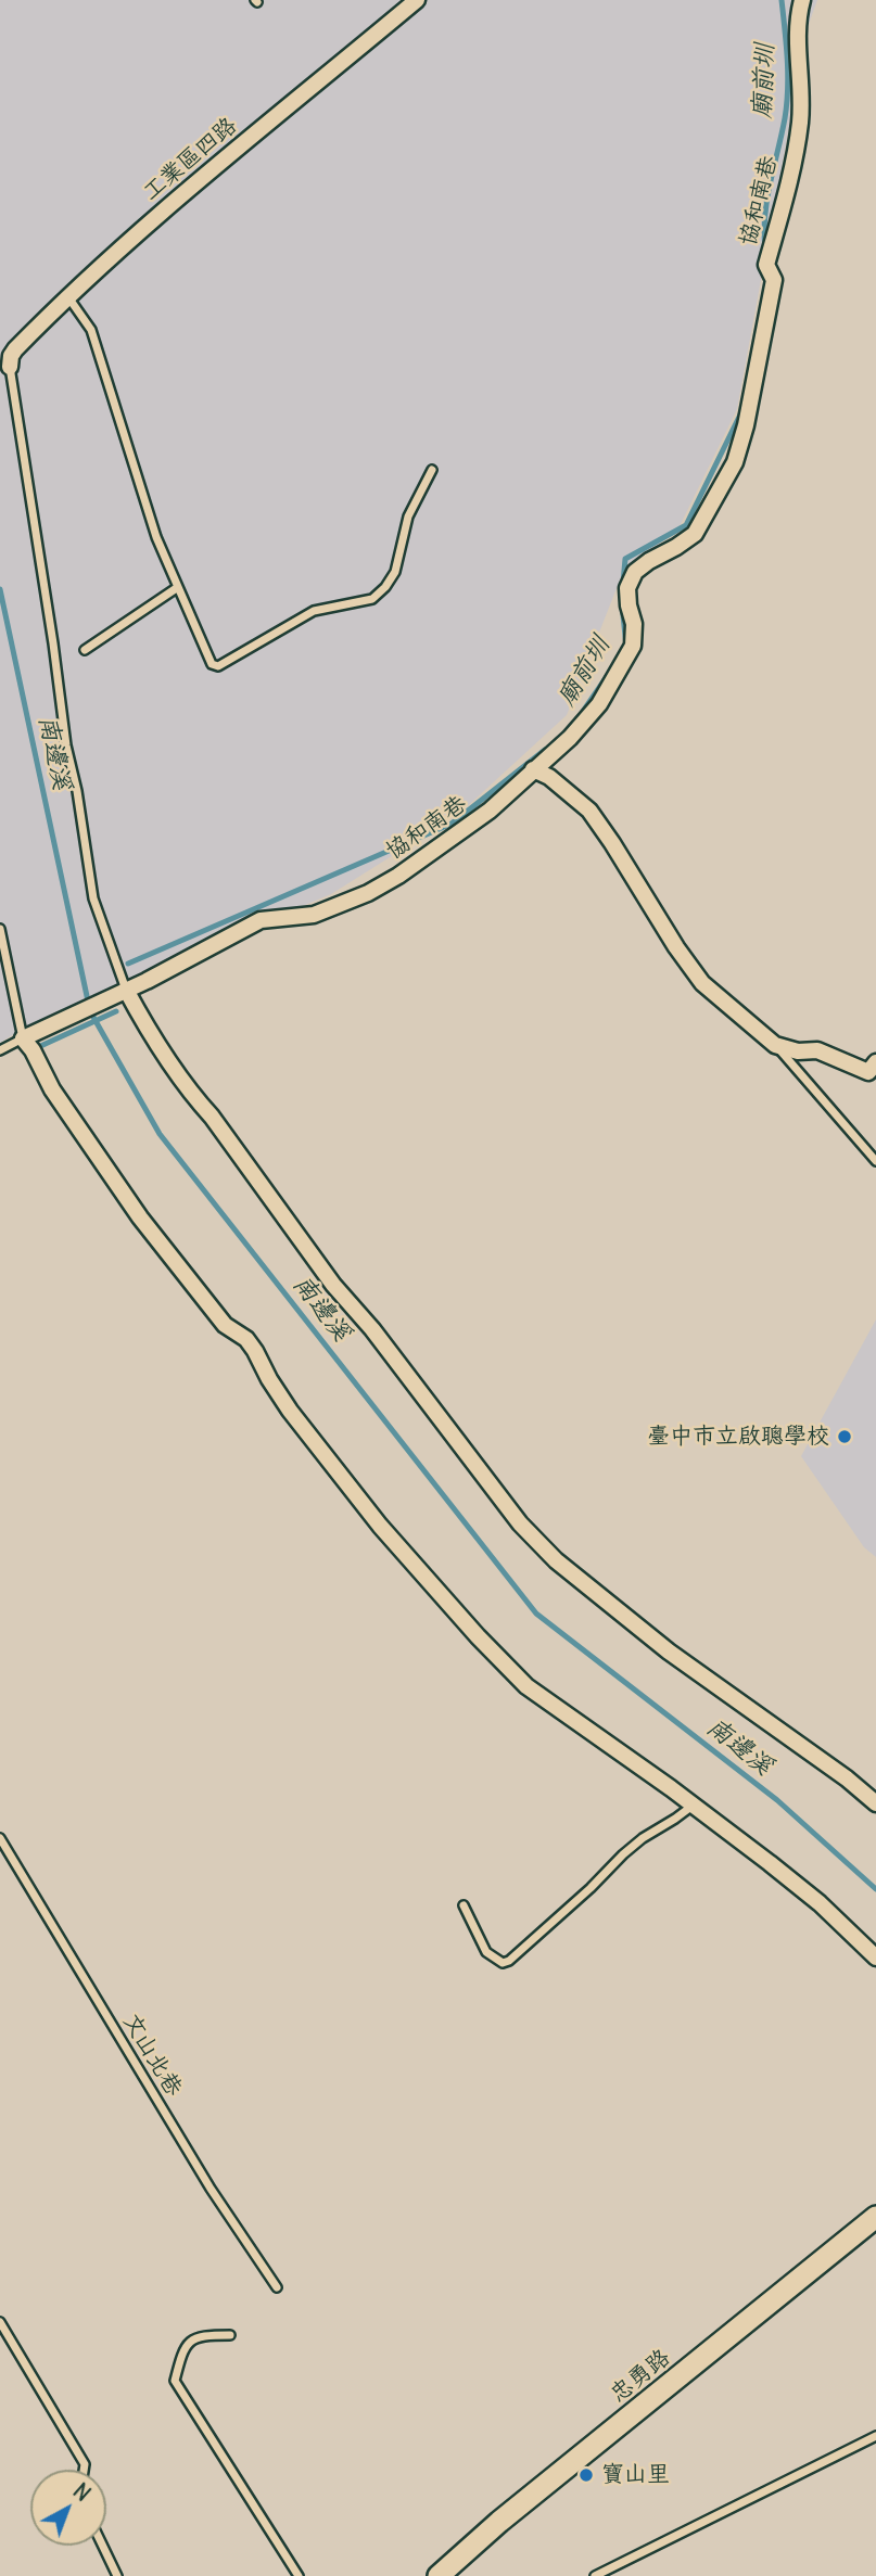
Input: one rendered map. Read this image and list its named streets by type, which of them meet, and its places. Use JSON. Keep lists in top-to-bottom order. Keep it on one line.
{"streets":{"main road":["忠勇路"],"street":["工業區四路","協和南巷"],"lane":["文山北巷"]},"water":["廟前圳","南邊溪"],"places":["臺中市立啟聰學校","寶山里"],"north":"top right"}
